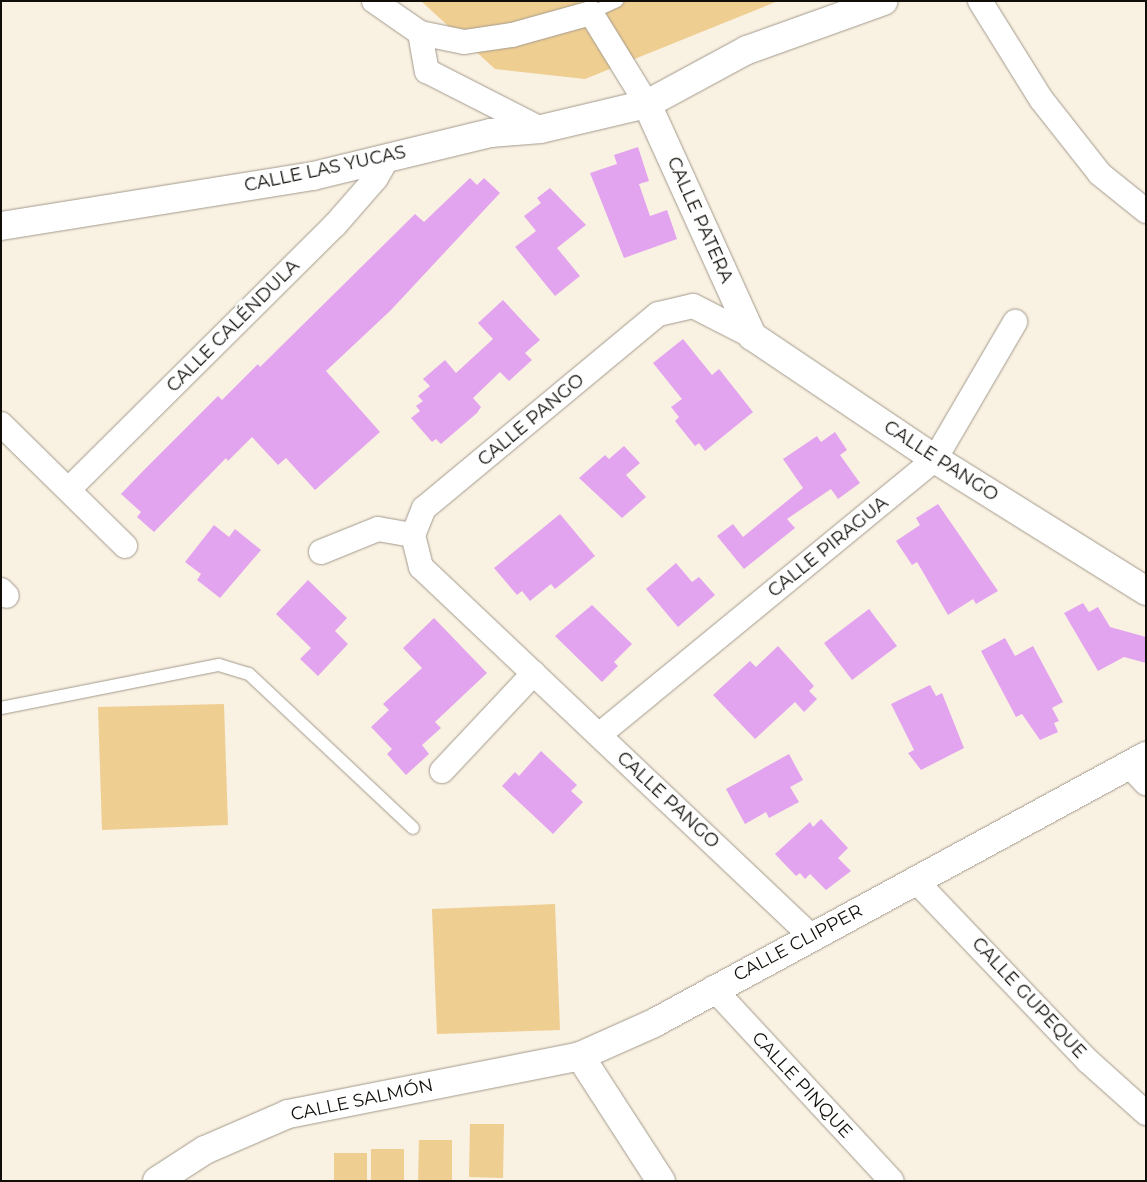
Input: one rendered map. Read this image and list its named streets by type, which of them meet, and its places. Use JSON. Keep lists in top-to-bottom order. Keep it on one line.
{"streets":{"street":["CALLE LAS YUCAS","CALLE PATERA","CALLE CALÉNDULA","CALLE PANGO","CALLE PIRAGUA","CALLE CLIPPER","CALLE GUPEQUE","CALLE PINQUE","CALLE SALMÓN"]},"crossings":[["CALLE LAS YUCAS","CALLE PATERA"],["CALLE LAS YUCAS","CALLE CALÉNDULA"],["CALLE PATERA","CALLE PANGO"],["CALLE PANGO","CALLE PIRAGUA"],["CALLE PANGO","CALLE CLIPPER"],["CALLE CLIPPER","CALLE GUPEQUE"],["CALLE CLIPPER","CALLE PINQUE"],["CALLE CLIPPER","CALLE SALMÓN"]]}
